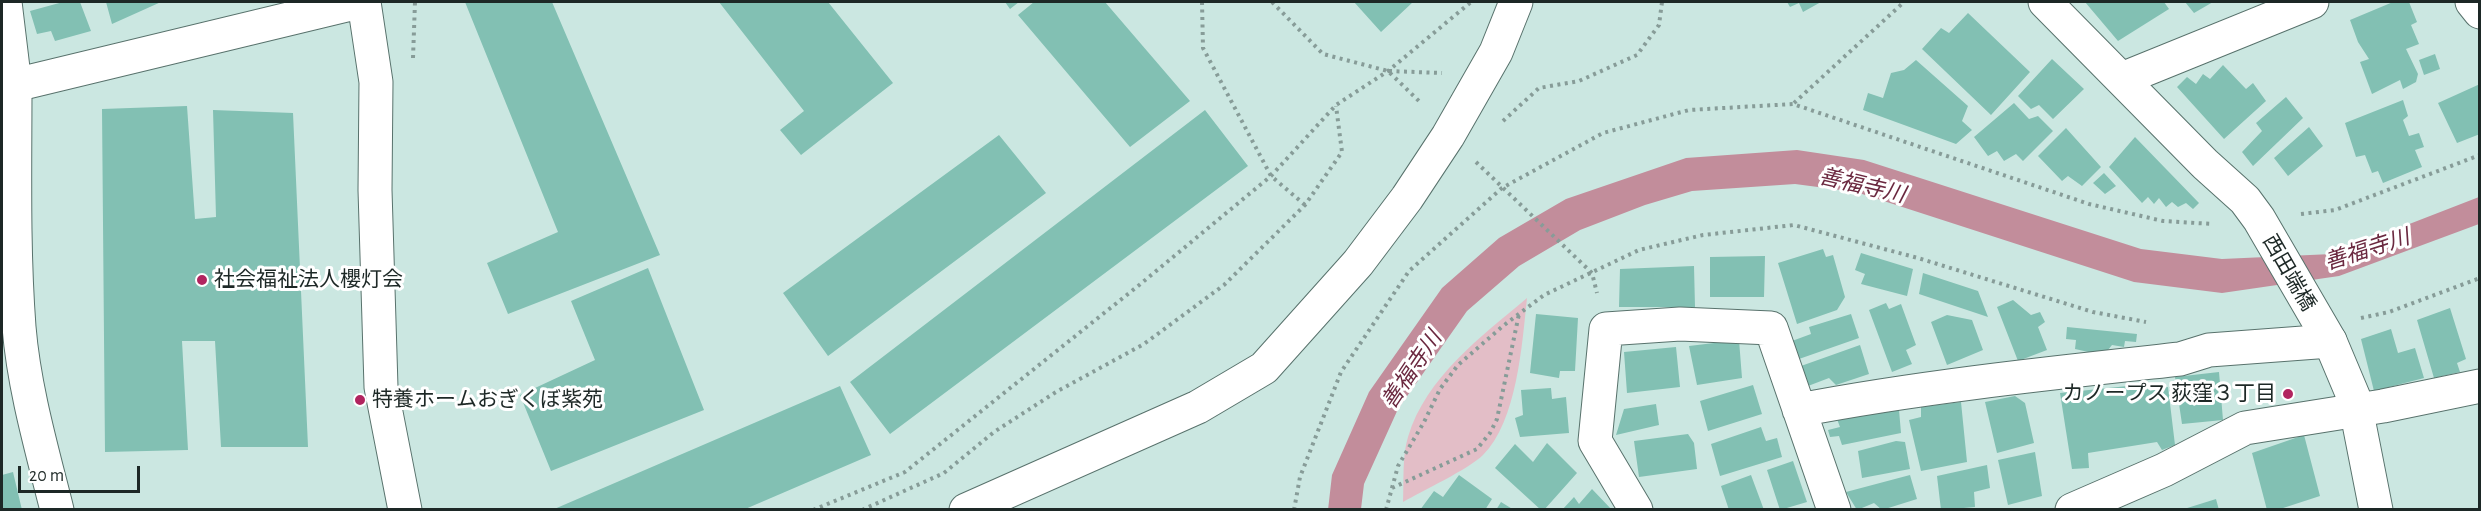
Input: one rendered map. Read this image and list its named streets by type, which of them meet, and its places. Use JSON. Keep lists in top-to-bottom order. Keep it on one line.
{"streets":{"street":["西田端橋"]},"water":["善福寺川"],"places":["社会福祉法人櫻灯会","カノープス 荻窪３丁目","特養ホームおぎくぼ紫苑"],"scale_bar":"20 m"}
